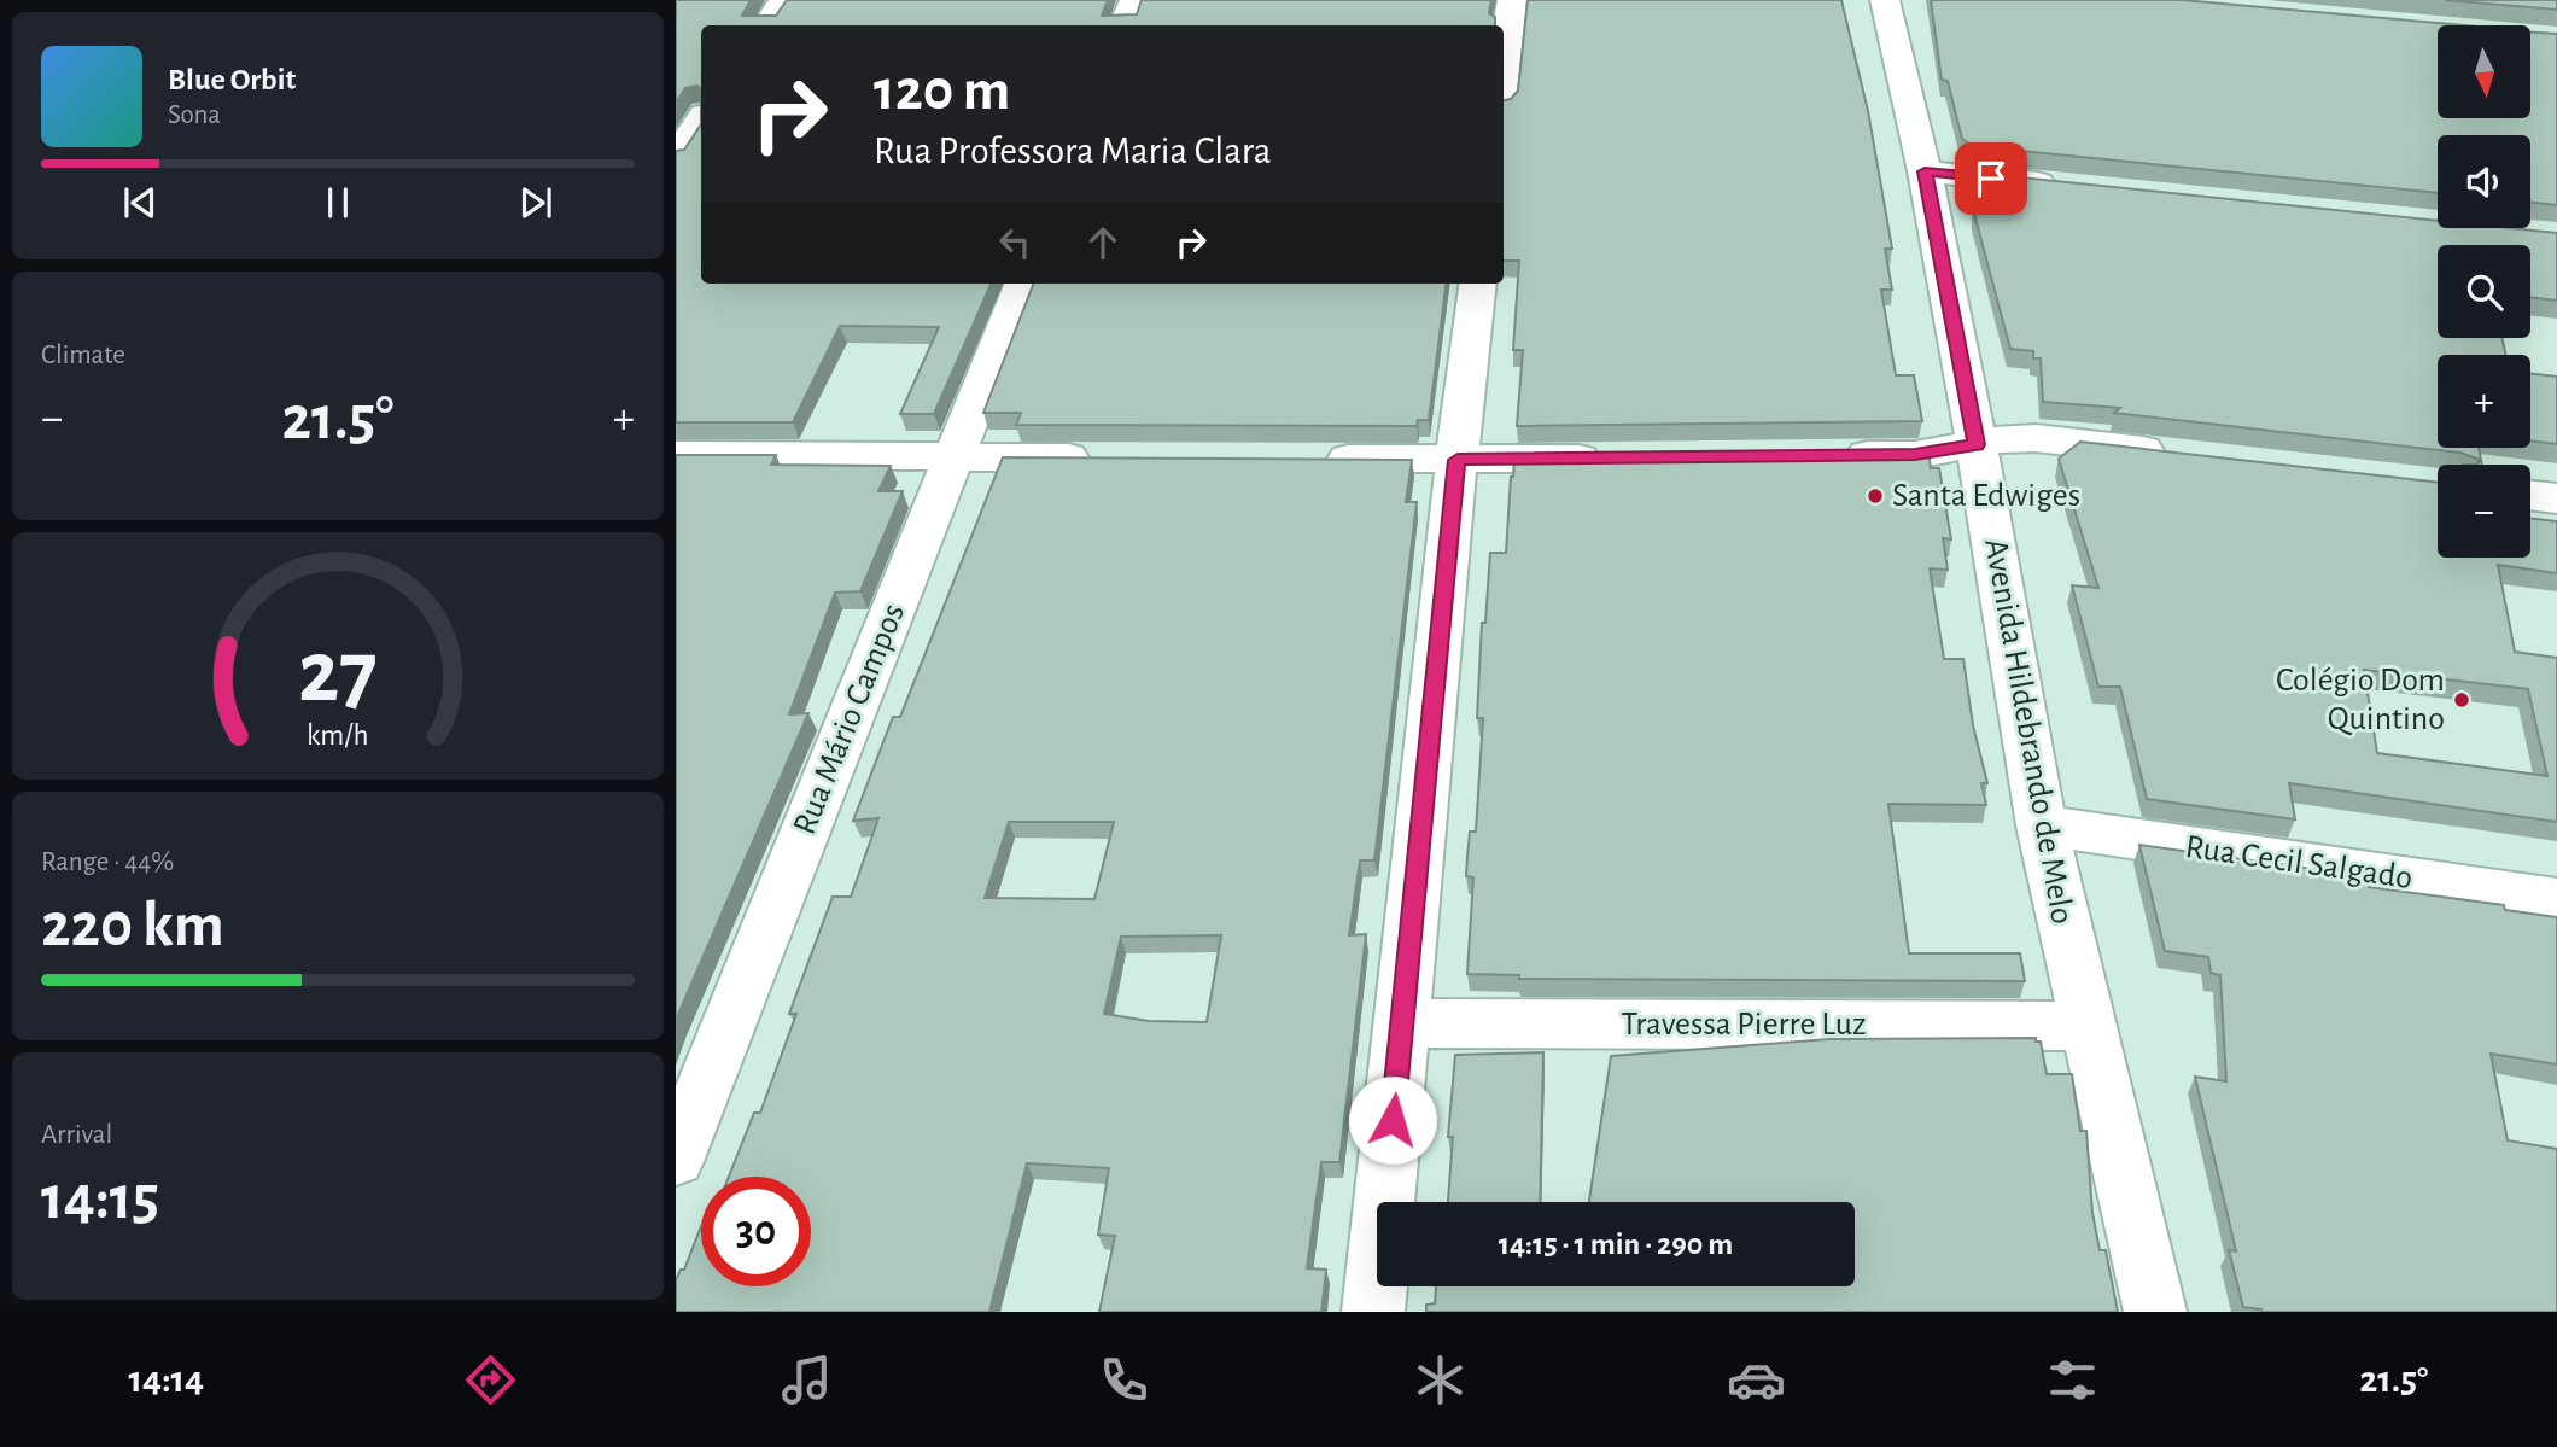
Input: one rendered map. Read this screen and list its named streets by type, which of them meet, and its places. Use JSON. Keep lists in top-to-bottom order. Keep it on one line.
{"streets":{"street":["Rua Mário Campos","Avenida Hildebrando de Melo","Rua Cecil Salgado","Travessa Pierre Luz"]},"crossings":[["Avenida Hildebrando de Melo","Rua Cecil Salgado"],["Avenida Hildebrando de Melo","Travessa Pierre Luz"]],"places":["Santa Edwiges","Colégio Dom Quintino"],"north":"bottom","page":{"map_buttons":["+","−"],"turn":["120 m","Rua Professora Maria Clara"],"song":["Blue Orbit","Sona"],"tile":["Climate",["Range · 44%","220 km"],["Arrival","14:15"]],"heat":["−","21.5°","+"],"limit":"30","trip":"14:15 · 1 min · 290 m","tabs":["14:14","21.5°"],"gauge":["27","km/h"]}}
